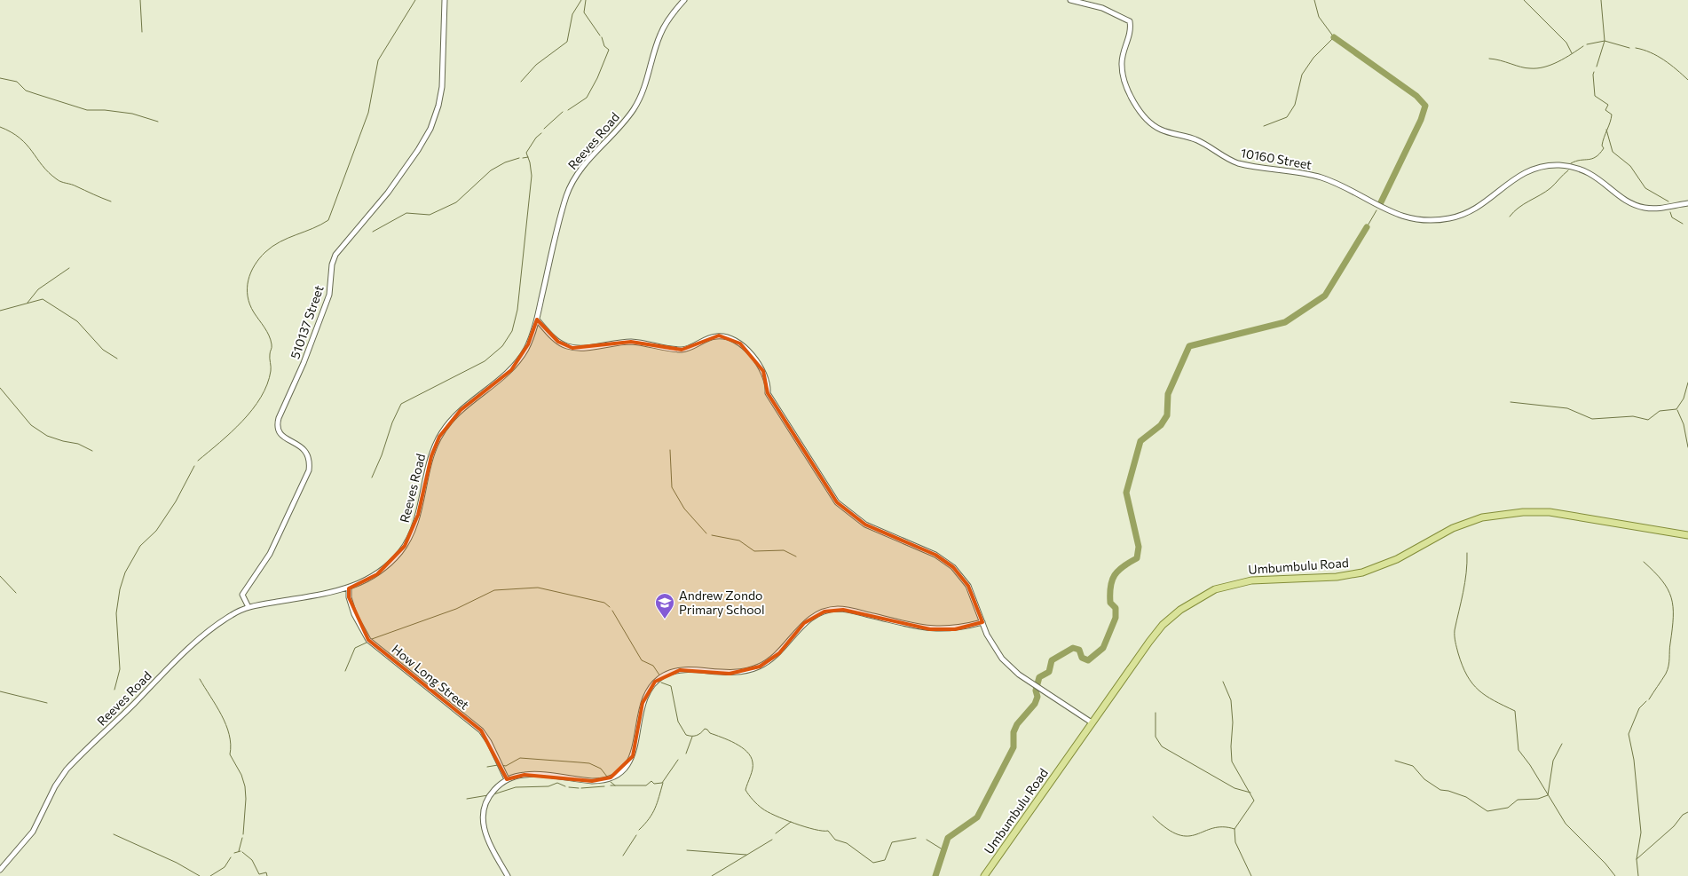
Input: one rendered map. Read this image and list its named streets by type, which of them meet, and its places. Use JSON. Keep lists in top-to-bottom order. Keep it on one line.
{"streets":{"main road":["Umbumbulu Road"],"street":["Reeves Road","10160 Street","510137 Street","How Long Street"]},"crossings":[["Reeves Road","510137 Street"],["Reeves Road","How Long Street"]],"places":{"school or university":["Andrew Zondo Primary School"]}}
